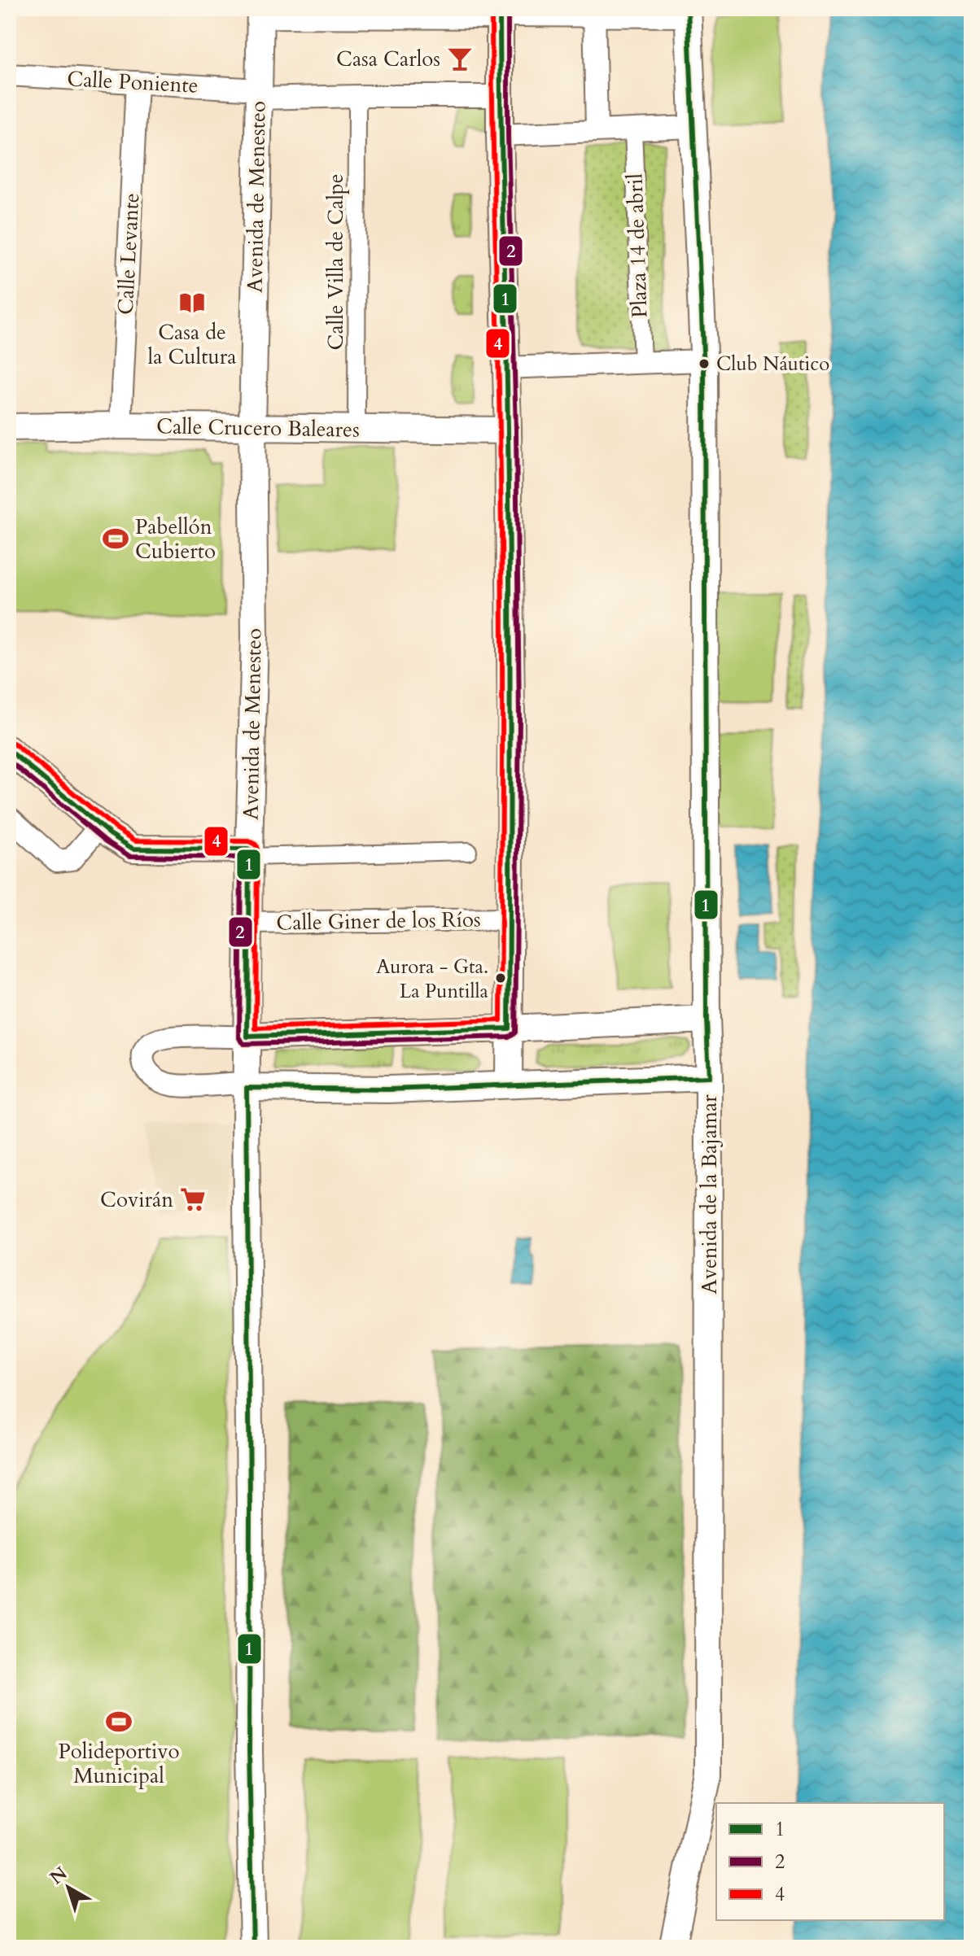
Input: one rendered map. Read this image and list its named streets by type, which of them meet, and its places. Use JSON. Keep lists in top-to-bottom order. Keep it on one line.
{"streets":{"street":["Calle Poniente","Avenida de Menesteo","Plaza 14 de abril","Calle Levante","Calle Villa de Calpe","Calle Crucero Baleares","Calle Giner de los Ríos","Avenida de la Bajamar"]},"crossings":[["Calle Poniente","Avenida de Menesteo"],["Calle Poniente","Calle Levante"],["Calle Poniente","Calle Villa de Calpe"],["Avenida de Menesteo","Calle Crucero Baleares"],["Avenida de Menesteo","Calle Giner de los Ríos"],["Calle Levante","Calle Crucero Baleares"],["Calle Villa de Calpe","Calle Crucero Baleares"]],"places":{"bar":["Casa Carlos"],"library":["Casa de la Cultura"],"other":["Club Náutico","Aurora - Gta. La Puntilla"],"sports":["Pabellón Cubierto","Polideportivo Municipal"],"supermarket":["Covirán"]},"lines":["transit line 1","transit line 2","transit line 4"],"legend":["1","2","4"],"north":"top left"}
